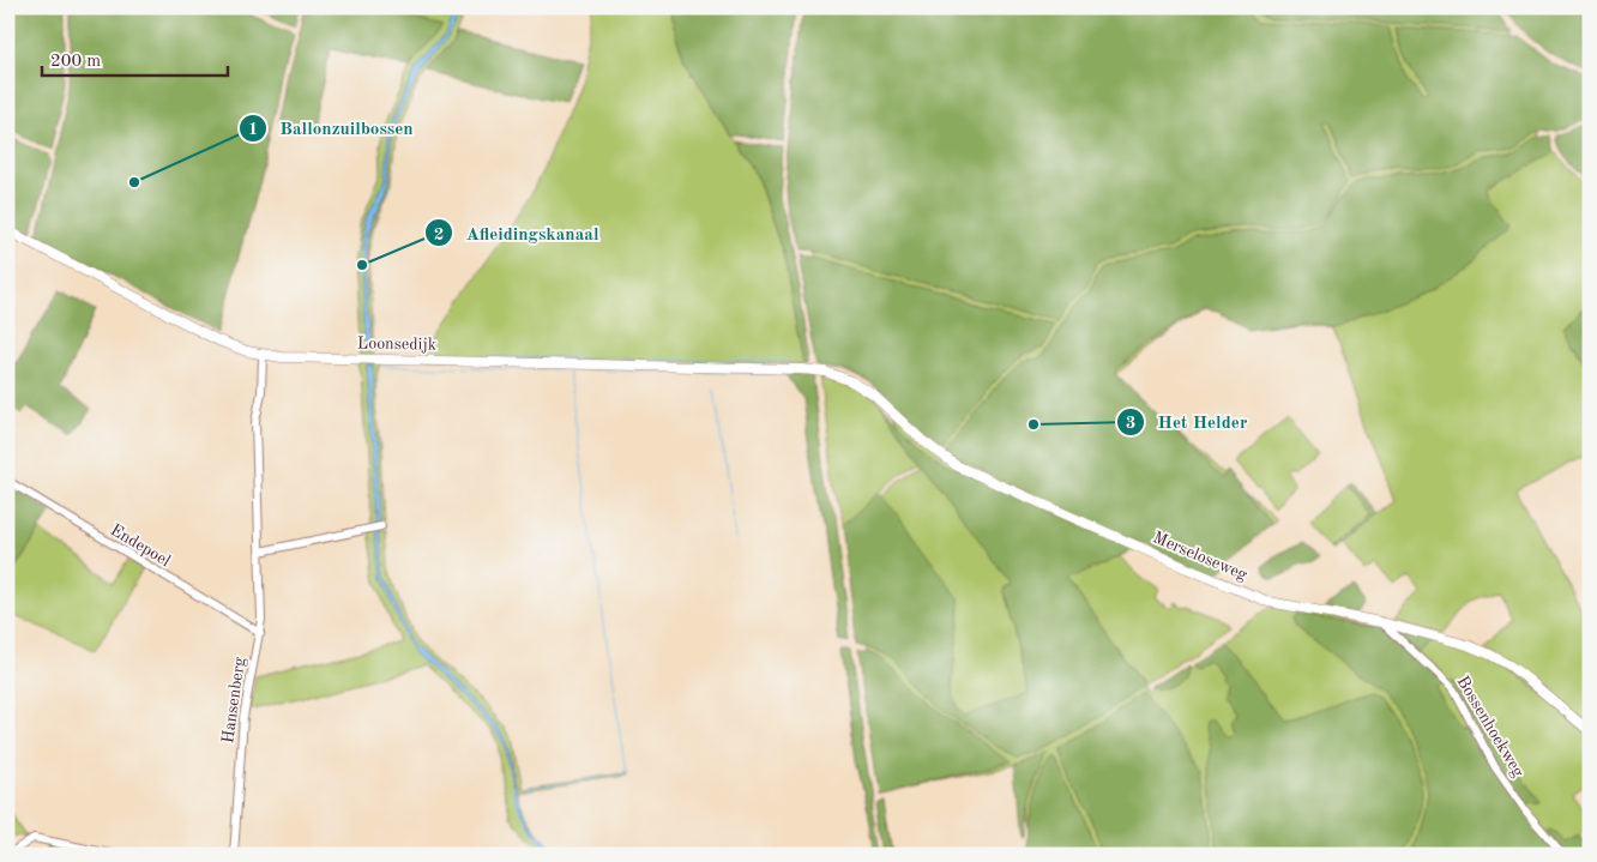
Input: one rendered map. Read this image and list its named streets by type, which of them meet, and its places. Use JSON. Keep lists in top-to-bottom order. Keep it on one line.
{"streets":{"street":["Loonsedijk","Endepoel","Merseloseweg","Hansenberg","Bossenhoekweg"]},"crossings":[["Loonsedijk","Merseloseweg"],["Loonsedijk","Hansenberg"],["Endepoel","Hansenberg"],["Merseloseweg","Bossenhoekweg"]],"places":["Ballonzuilbossen","Afleidingskanaal","Het Helder"],"scale_bar":"200 m"}
